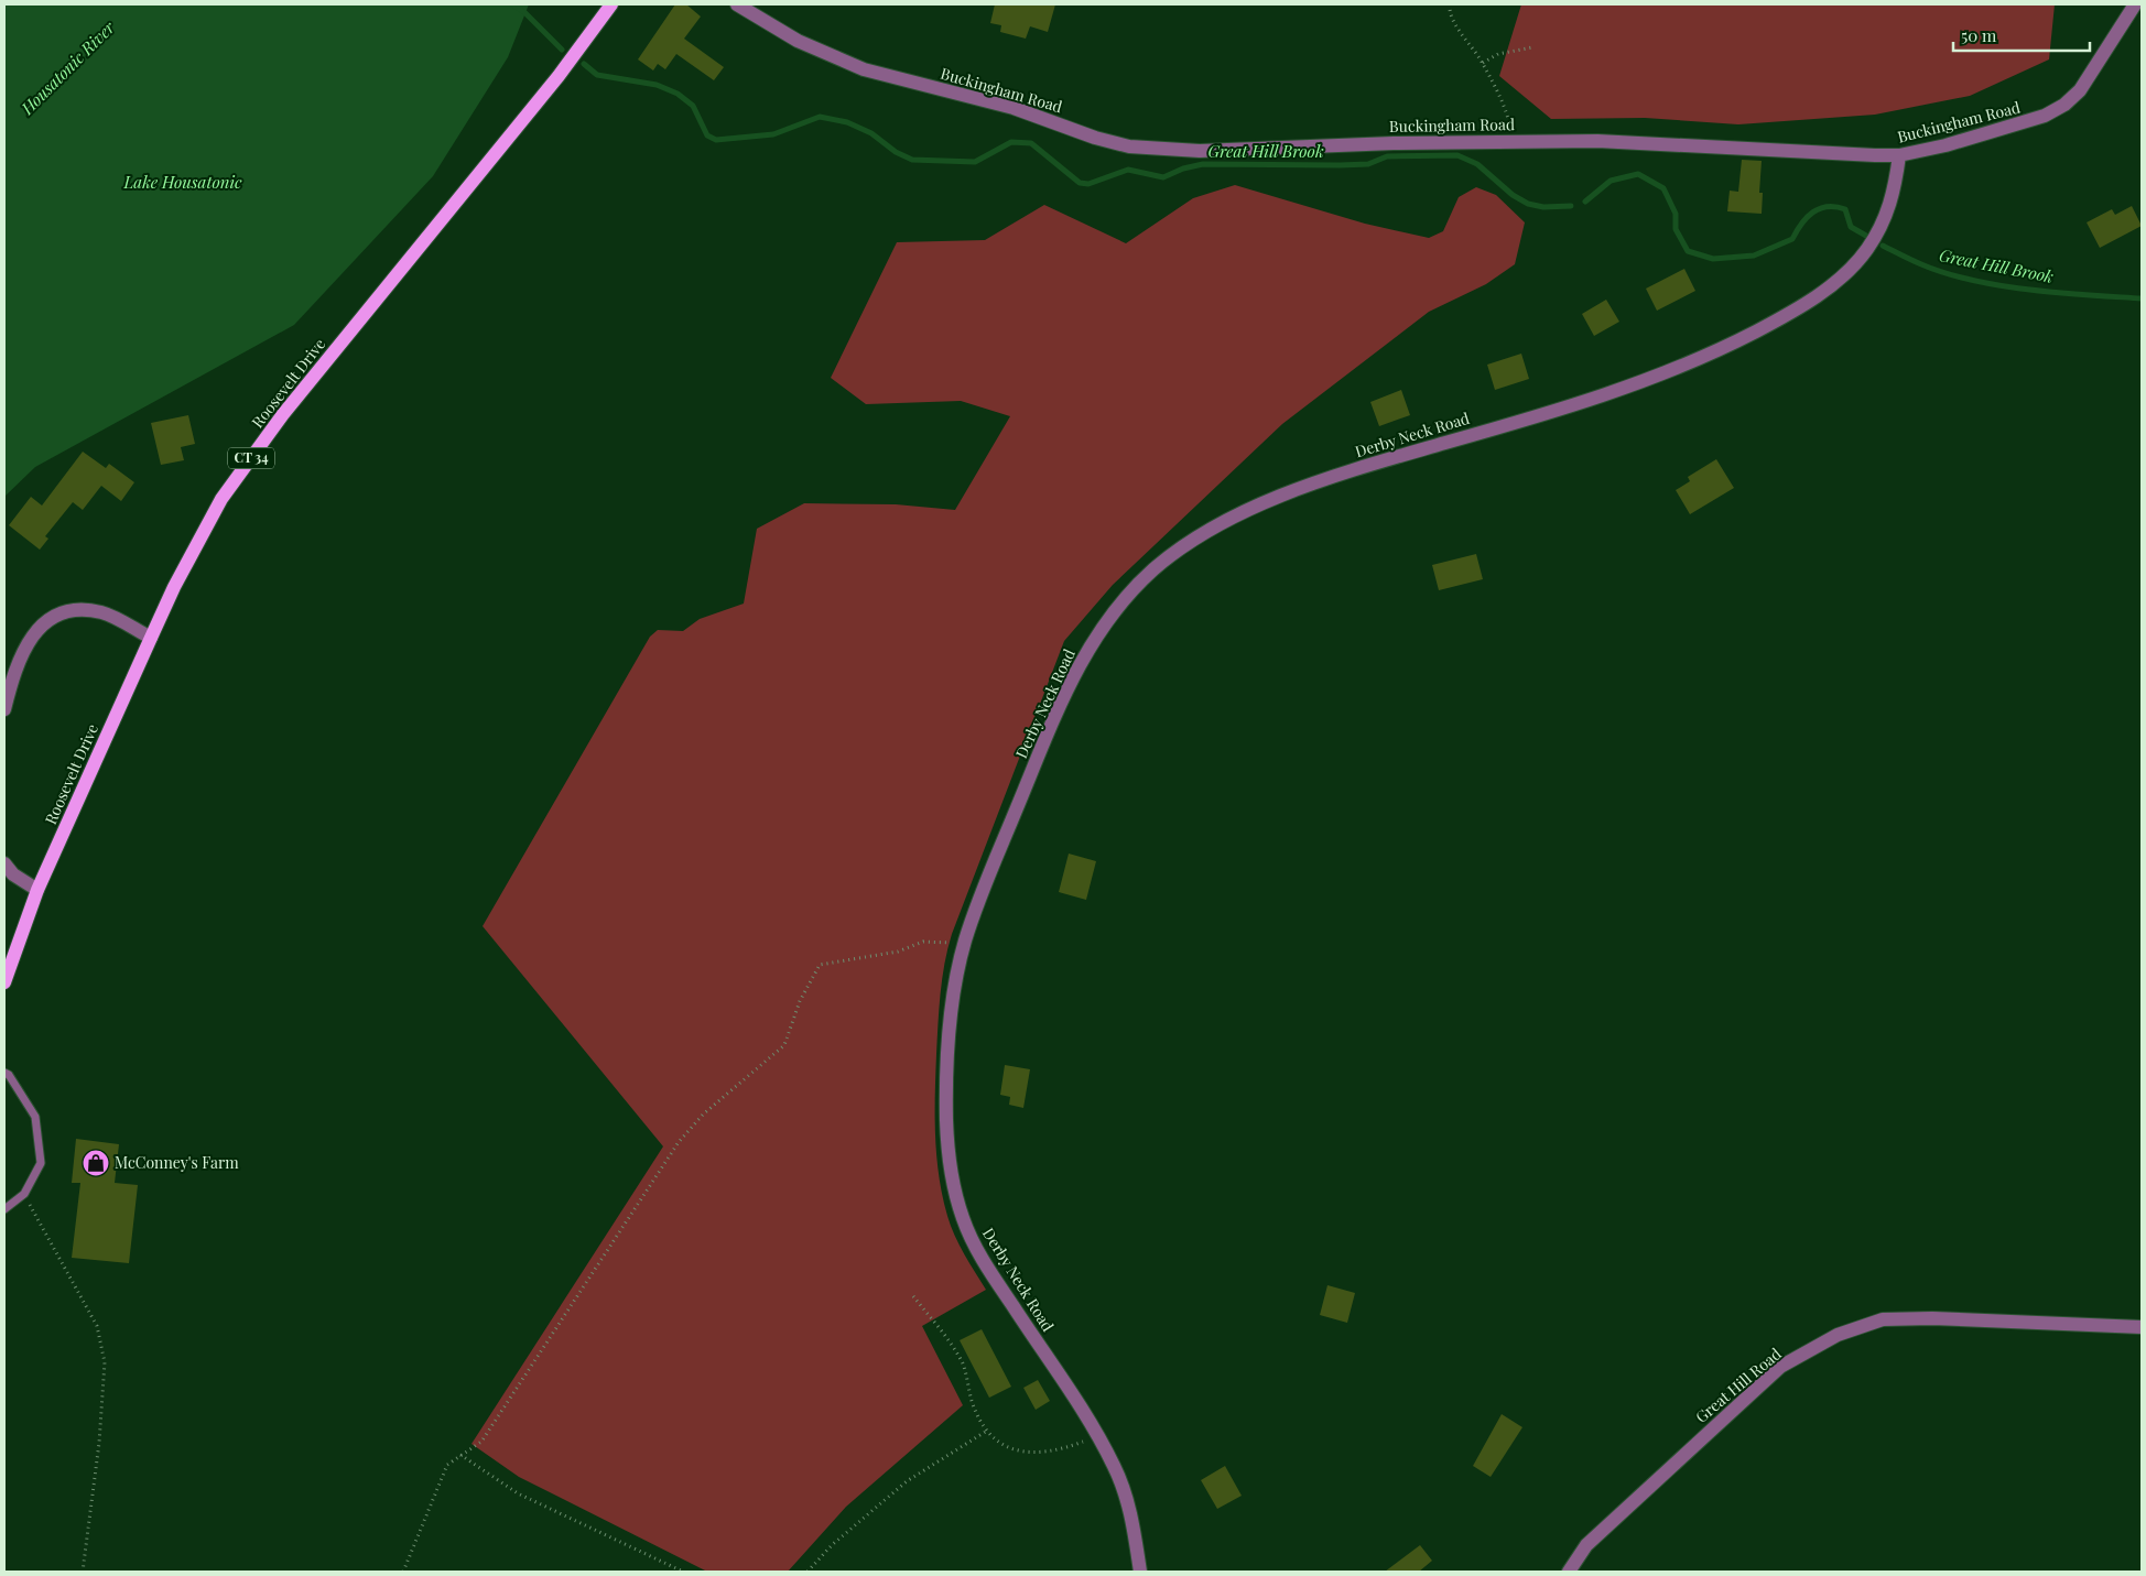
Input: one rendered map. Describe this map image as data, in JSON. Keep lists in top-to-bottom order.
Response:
{
  "streets": {
    "main road": ["Roosevelt Drive", "CT 34"],
    "street": ["Buckingham Road", "Derby Neck Road", "Great Hill Road"]
  },
  "crossings": [
    ["Buckingham Road", "Derby Neck Road"]
  ],
  "water": ["Housatonic River", "Great Hill Brook", "Lake Housatonic"],
  "places": {
    "shop": ["McConney's Farm"]
  },
  "scale_bar": "50 m"
}
